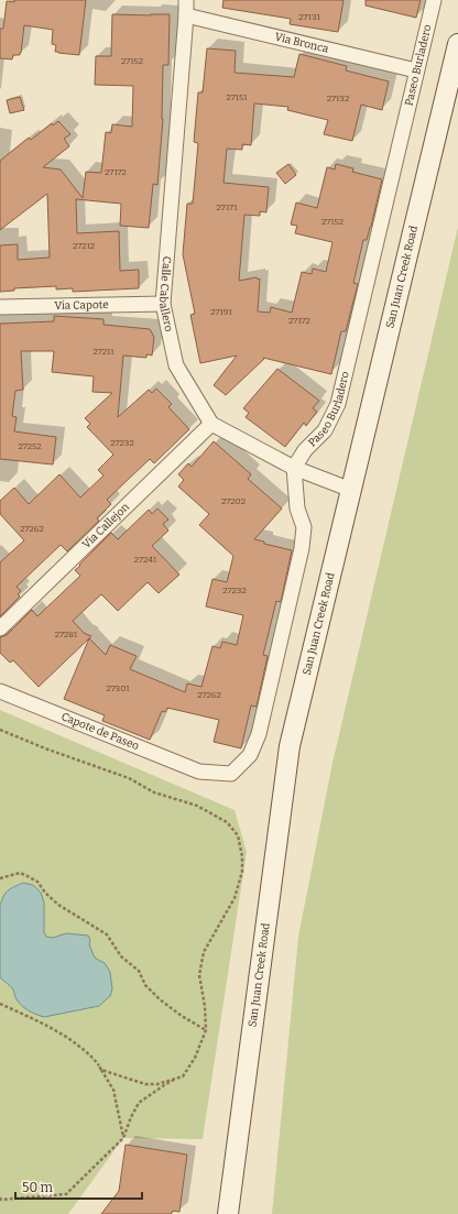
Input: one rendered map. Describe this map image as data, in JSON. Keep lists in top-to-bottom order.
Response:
{
  "streets": {
    "main road": ["San Juan Creek Road"],
    "street": [
      "Via Bronca",
      "Paseo Burladero",
      "Calle Caballero",
      "Via Capote",
      "Via Callejon",
      "Capote de Paseo"
    ]
  },
  "crossings": [
    ["Via Bronca", "Paseo Burladero"],
    ["Via Bronca", "Calle Caballero"],
    ["Paseo Burladero", "Capote de Paseo"],
    ["Calle Caballero", "Via Capote"],
    ["Calle Caballero", "Via Callejon"]
  ],
  "house_numbers": [
    "27131",
    "27152",
    "27151",
    "27132",
    "27172",
    "27171",
    "27152",
    "27212",
    "27191",
    "27172",
    "27211",
    "27232",
    "27252",
    "27202",
    "27262",
    "27241",
    "27232",
    "27281",
    "27301",
    "27262"
  ],
  "scale_bar": "50 m"
}
